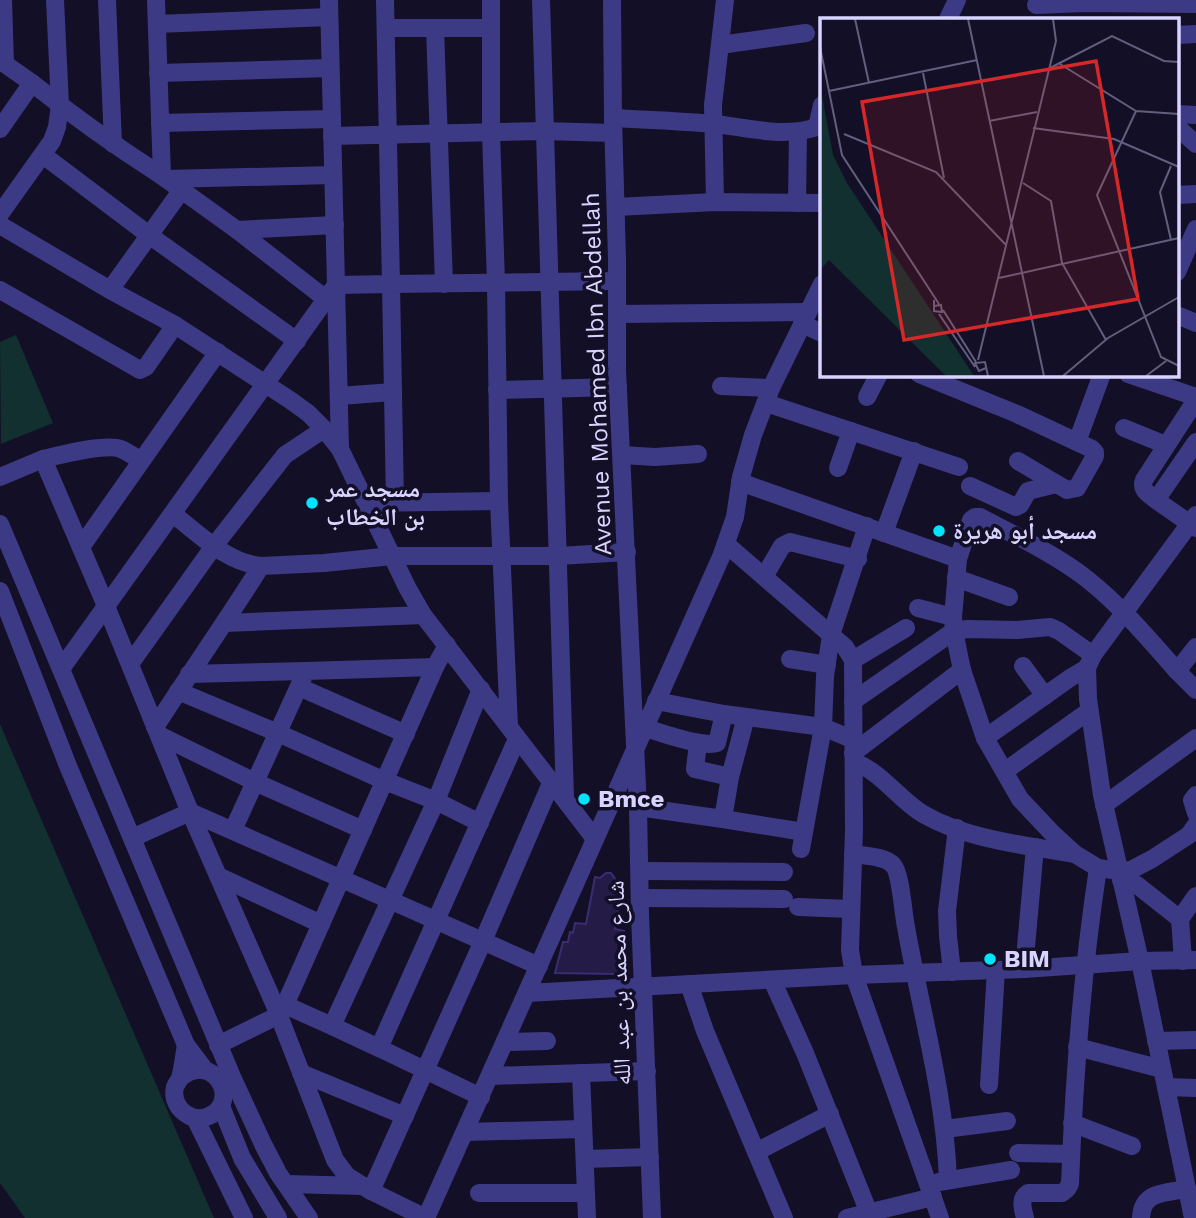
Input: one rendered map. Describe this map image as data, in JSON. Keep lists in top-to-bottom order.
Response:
{
  "streets": {
    "street": ["Avenue Mohamed Ibn Abdellah", "شارع محمد بن عبد الله"]
  },
  "crossings": [
    ["Avenue Mohamed Ibn Abdellah", "شارع محمد بن عبد الله"]
  ],
  "places": [
    "مسجد عمر بن الخطاب",
    "مسجد أبو هريرة",
    "Bmce",
    "BIM"
  ]
}
